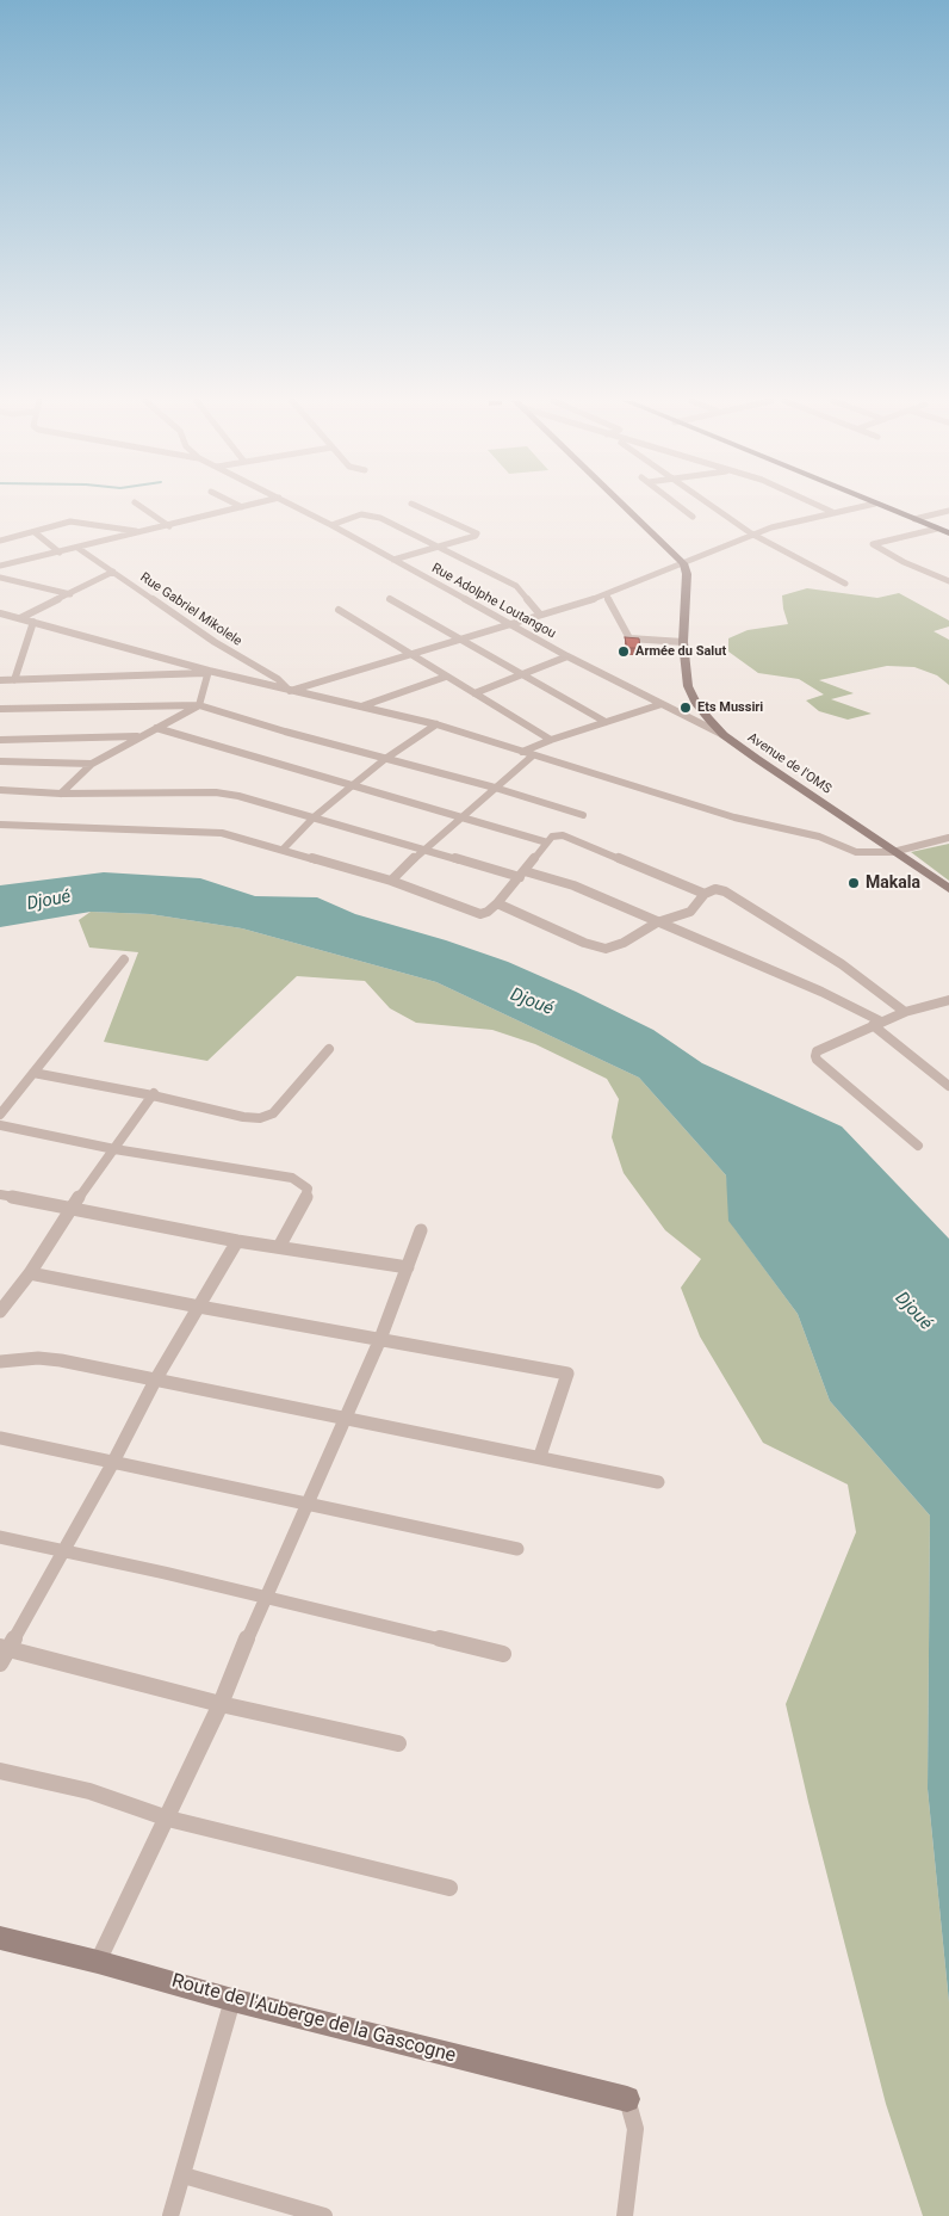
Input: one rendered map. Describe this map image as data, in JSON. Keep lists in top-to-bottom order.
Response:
{
  "streets": {
    "street": [
      "Rue Adolphe Loutangou",
      "Rue Gabriel Mikolele",
      "Avenue de l'OMS",
      "Route de l'Auberge de la Gascogne"
    ]
  },
  "crossings": [
    ["Rue Adolphe Loutangou", "Avenue de l'OMS"]
  ],
  "water": ["Djoué"],
  "places": ["Armée du Salut", "Ets Mussiri", "Makala"]
}
